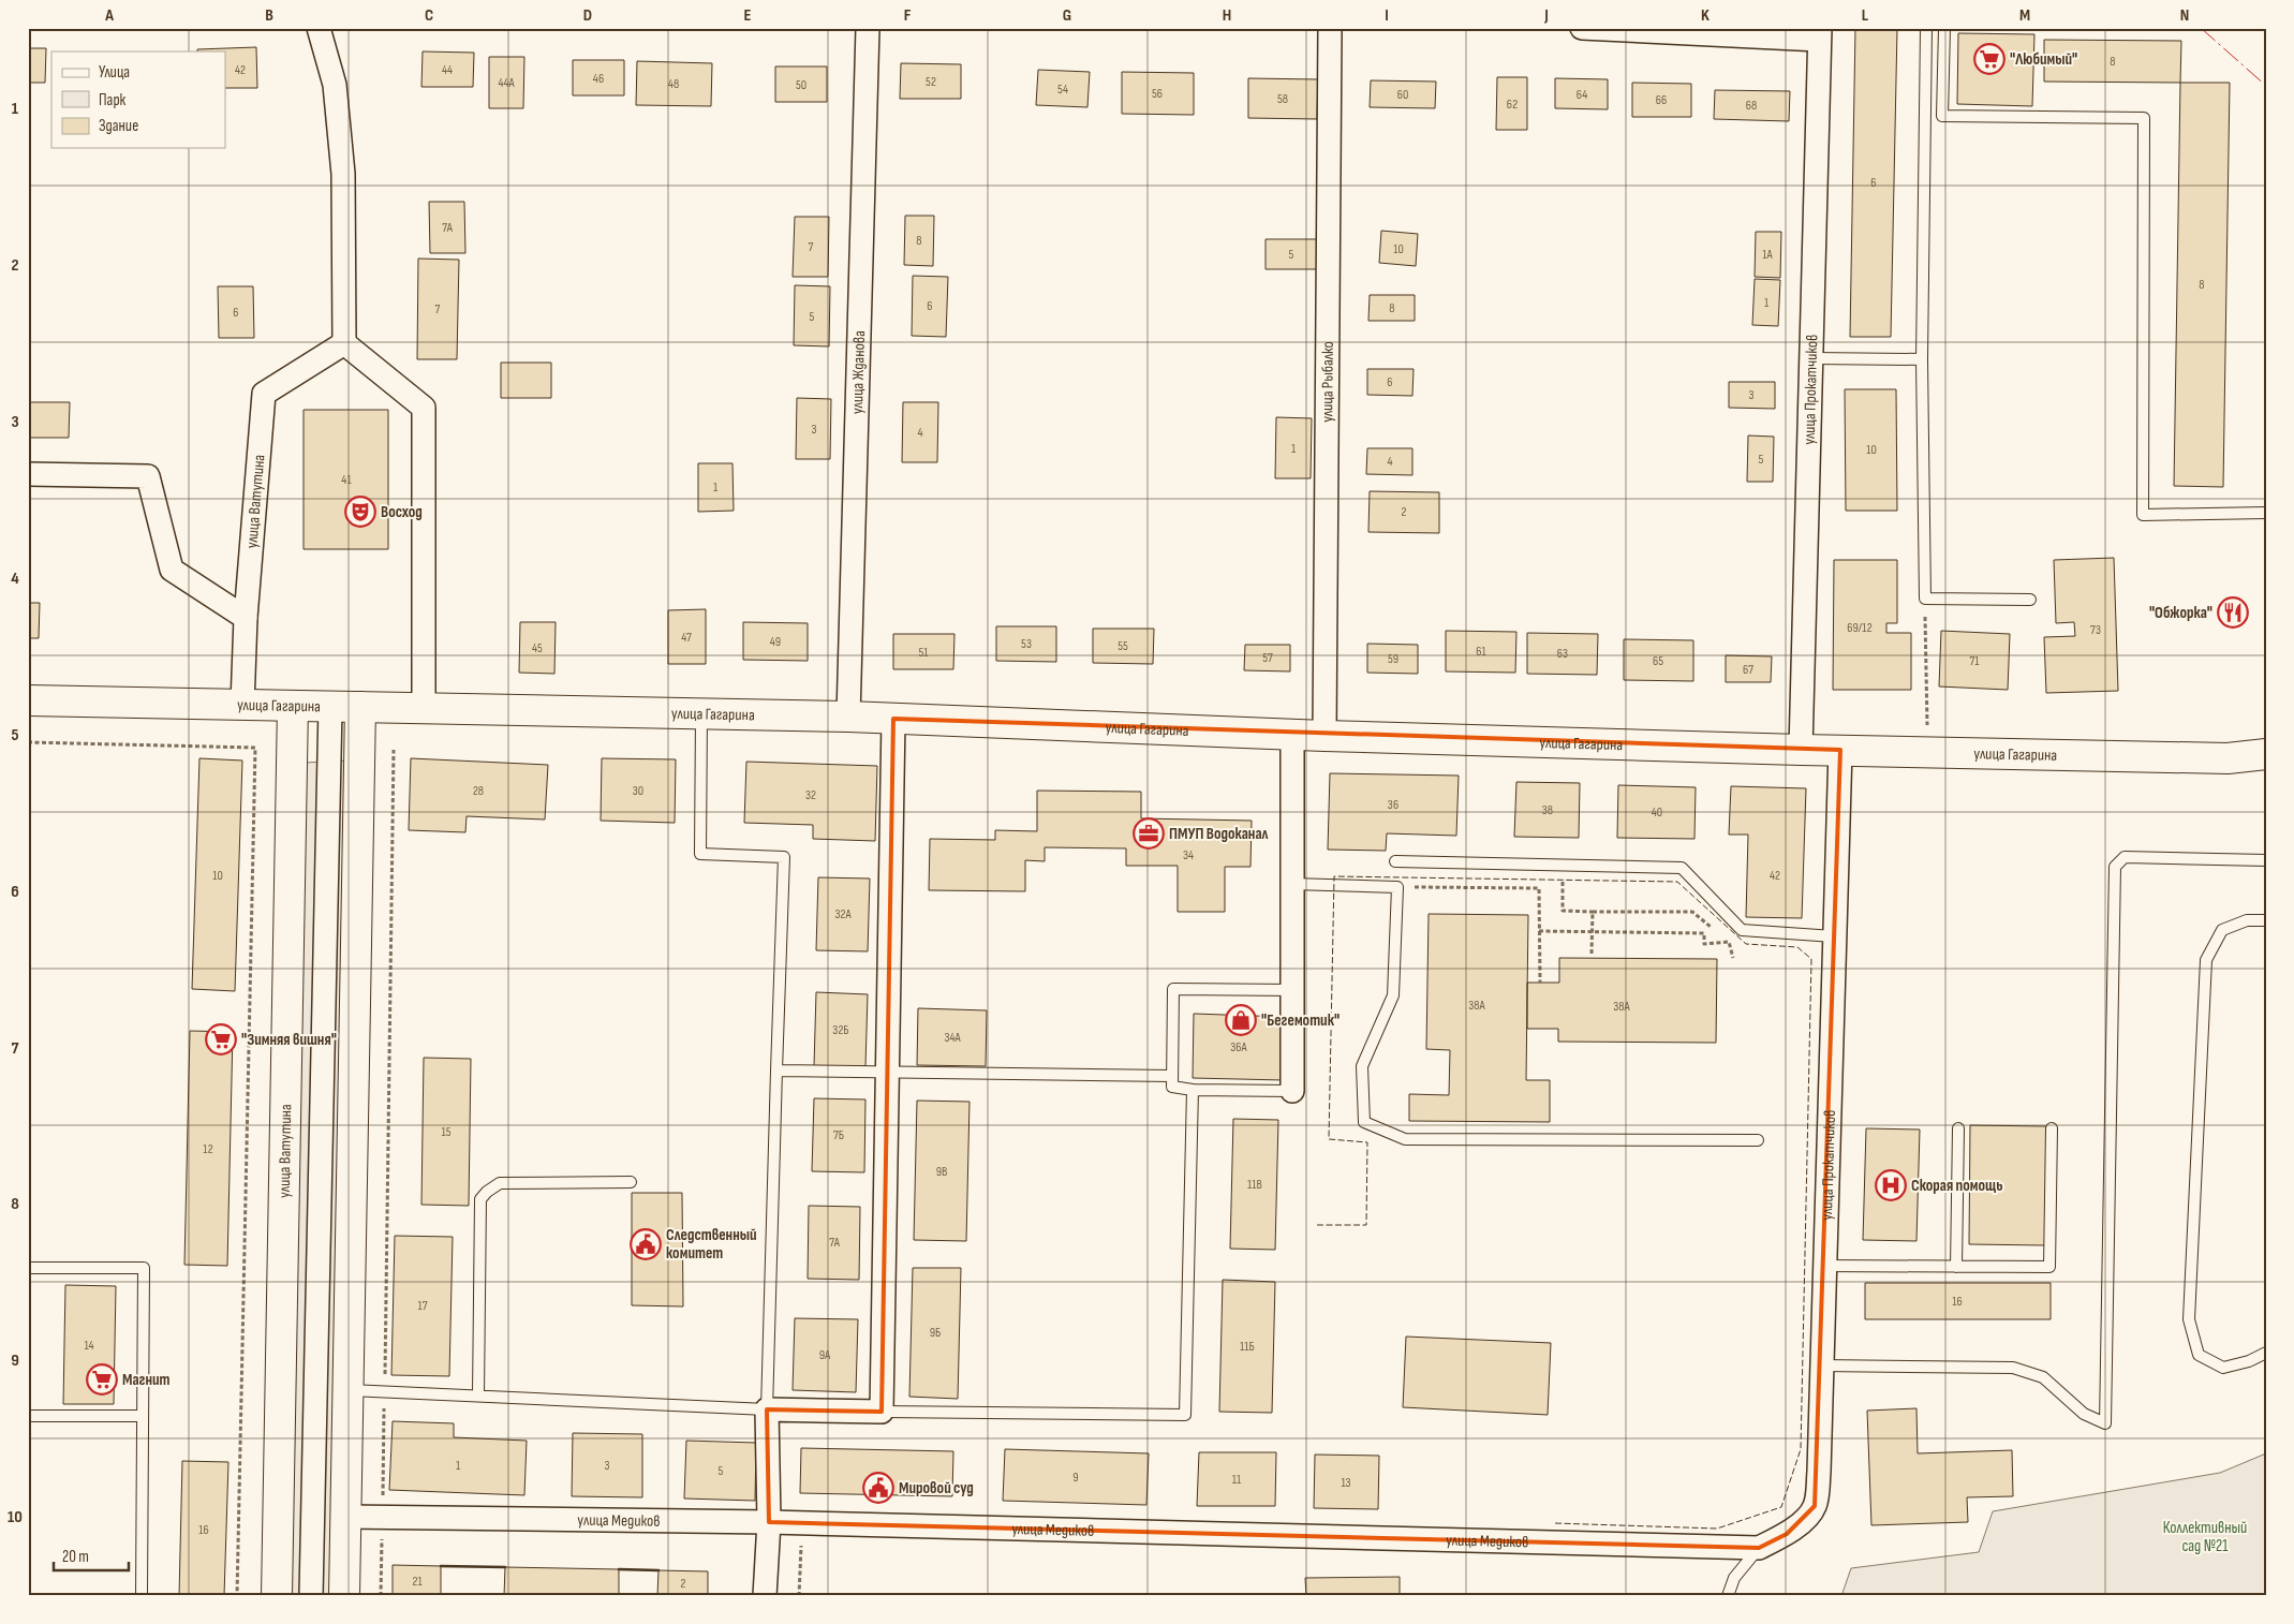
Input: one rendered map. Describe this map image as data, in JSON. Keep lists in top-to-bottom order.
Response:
{
  "streets": {
    "street": [
      "улица Жданова",
      "улица Рыбалко",
      "улица Прокатчиков",
      "улица Ватутина",
      "улица Гагарина",
      "улица Медиков"
    ]
  },
  "crossings": [
    ["улица Жданова", "улица Гагарина"],
    ["улица Рыбалко", "улица Гагарина"],
    ["улица Прокатчиков", "улица Гагарина"],
    ["улица Прокатчиков", "улица Медиков"],
    ["улица Ватутина", "улица Гагарина"]
  ],
  "parks": ["Коллективный сад №21"],
  "places": {
    "supermarket": ["\"Любимый\"", "\"Зимняя вишня\"", "Магнит"],
    "theatre": ["Восход"],
    "restaurant": ["\"Обжорка\""],
    "office": ["ПМУП Водоканал"],
    "shop": ["\"Бегемотик\""],
    "hospital": ["Скорая помощь"],
    "public building": ["Следственный комитет", "Мировой суд"]
  },
  "house_numbers": [
    "8",
    "42",
    "44",
    "46",
    "52",
    "44А",
    "48",
    "50",
    "54",
    "56",
    "60",
    "64",
    "58",
    "66",
    "62",
    "68",
    "6",
    "7А",
    "8",
    "7",
    "10",
    "5",
    "1А",
    "8",
    "1",
    "6",
    "8",
    "7",
    "6",
    "5",
    "6",
    "3",
    "3",
    "4",
    "1",
    "10",
    "5",
    "4",
    "41",
    "1",
    "2",
    "69/12",
    "73",
    "47",
    "49",
    "53",
    "55",
    "45",
    "61",
    "51",
    "63",
    "57",
    "59",
    "65",
    "71",
    "67",
    "28",
    "30",
    "32",
    "36",
    "38",
    "40",
    "34",
    "10",
    "42",
    "32А",
    "38А",
    "38А",
    "32Б",
    "34А",
    "36А",
    "15",
    "7Б",
    "12",
    "9В",
    "11В",
    "7А",
    "16",
    "17",
    "9Б",
    "14",
    "11Б",
    "9А",
    "1",
    "3",
    "5",
    "9",
    "11",
    "13",
    "16",
    "21",
    "2"
  ],
  "legend": ["Улица", "Парк", "Здание"],
  "scale_bar": "20 m",
  "grid": {
    "columns": [
      "A",
      "B",
      "C",
      "D",
      "E",
      "F",
      "G",
      "H",
      "I",
      "J",
      "K",
      "L",
      "M",
      "N"
    ],
    "rows": [
      "1",
      "2",
      "3",
      "4",
      "5",
      "6",
      "7",
      "8",
      "9",
      "10"
    ]
  }
}
